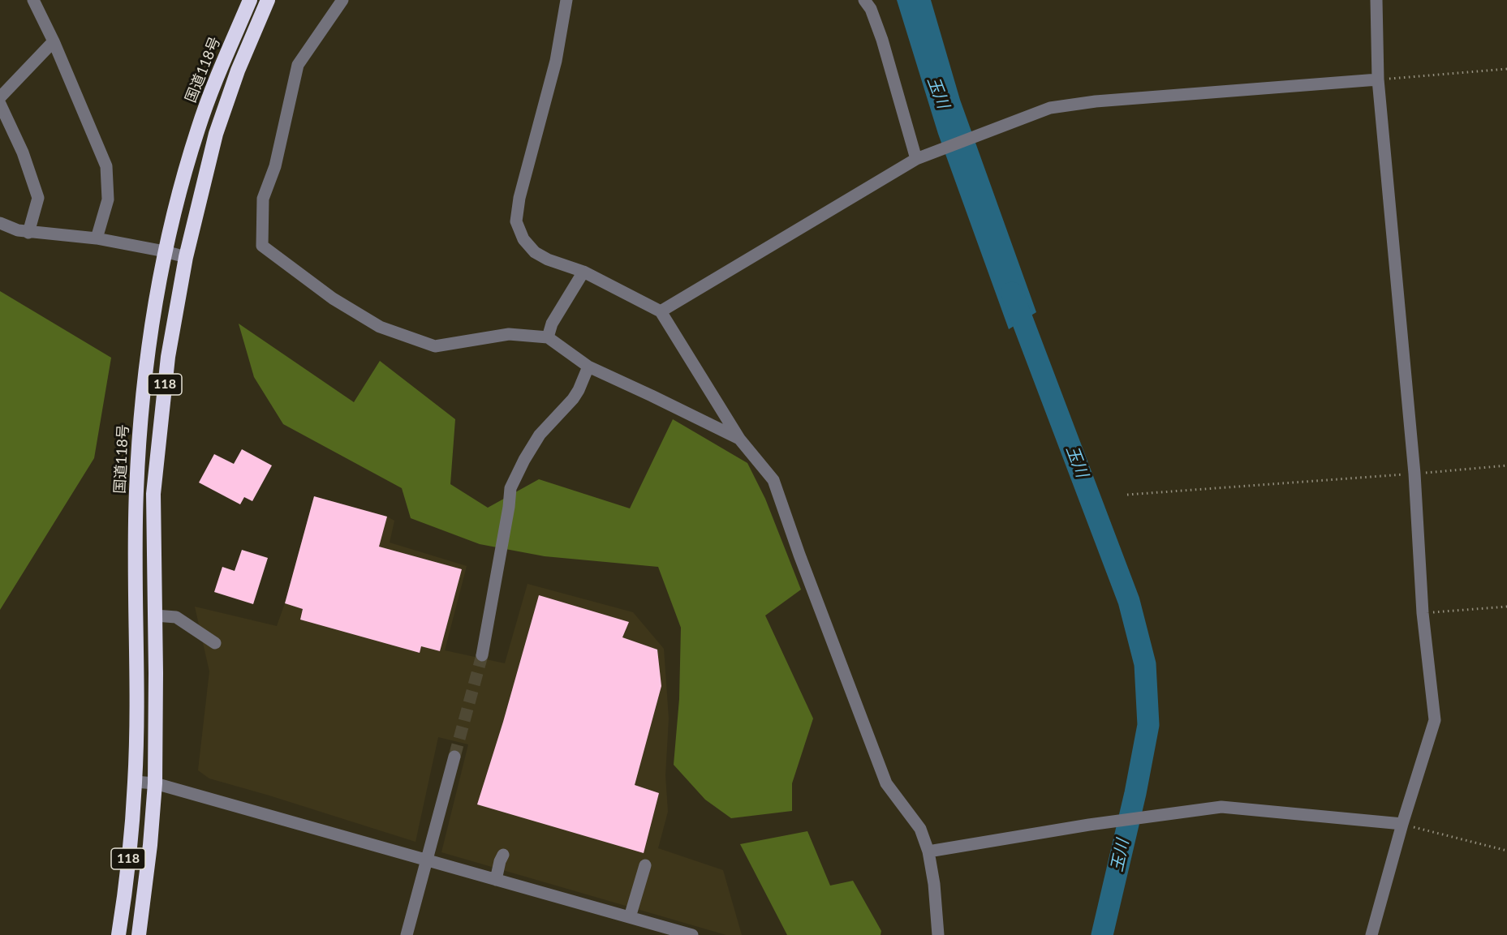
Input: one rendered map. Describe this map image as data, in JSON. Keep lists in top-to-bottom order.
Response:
{
  "streets": {
    "highway": ["国道118号", "118"]
  },
  "water": ["玉川"]
}
